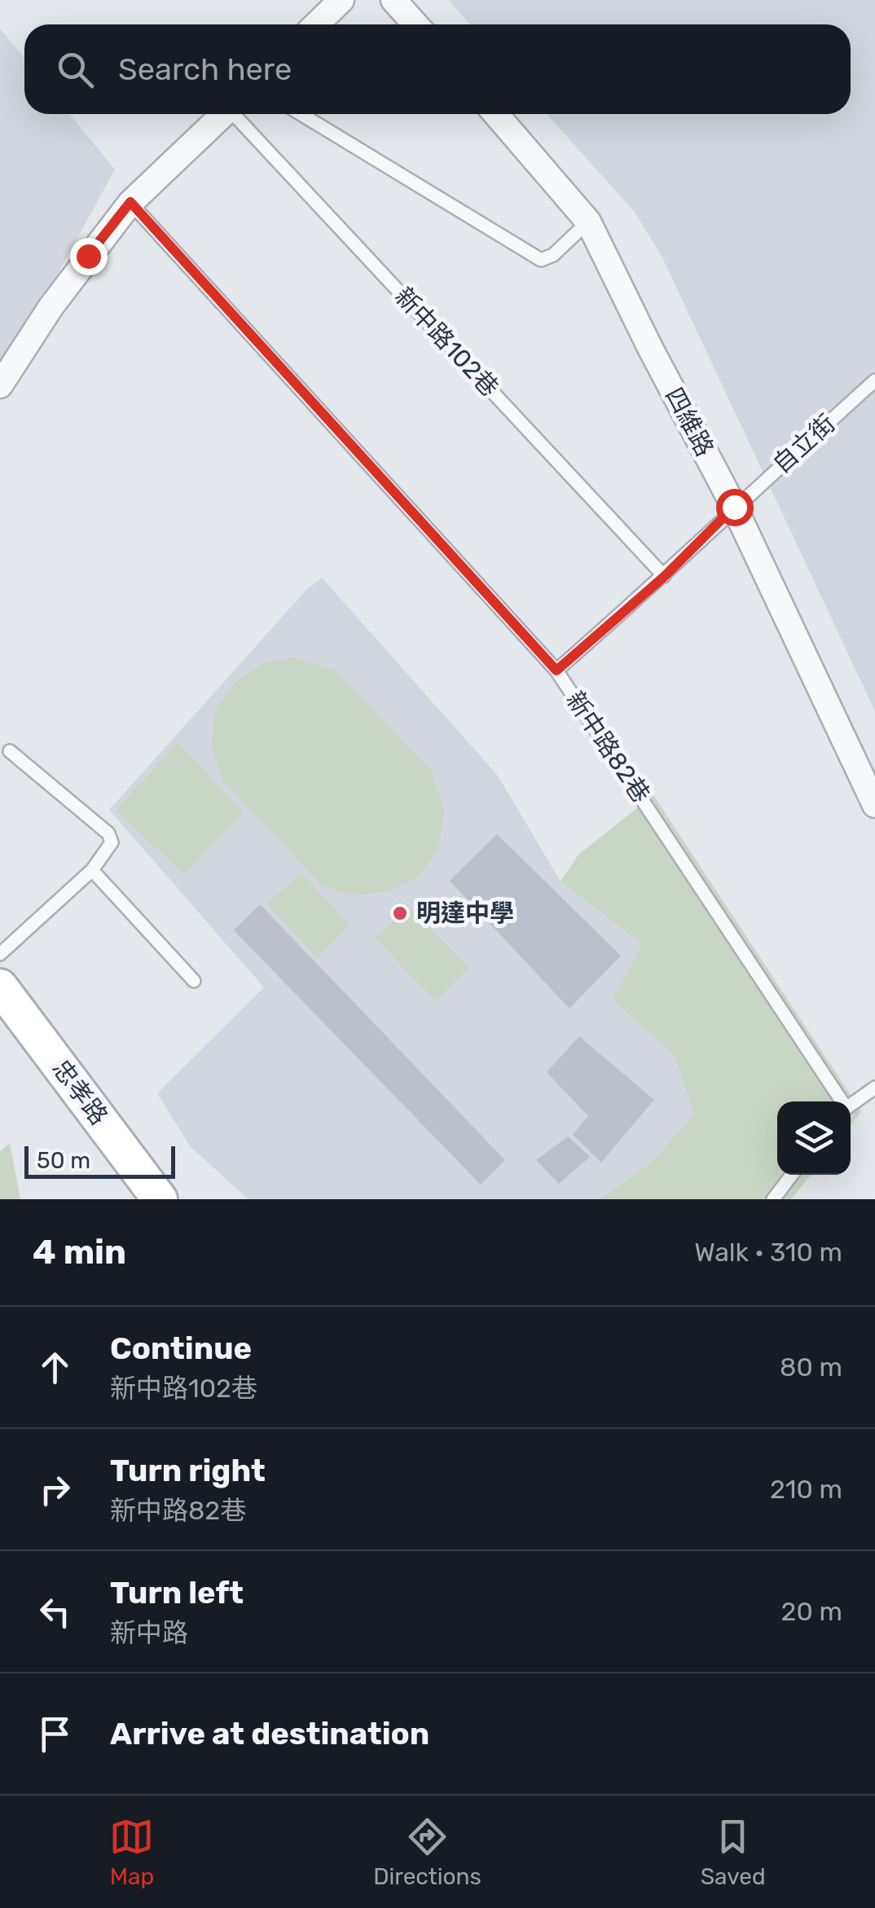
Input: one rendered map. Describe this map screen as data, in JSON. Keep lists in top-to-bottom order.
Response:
{
  "streets": {
    "main road": ["忠孝路"],
    "street": ["四維路"],
    "lane": ["新中路102巷", "自立街", "新中路82巷"]
  },
  "crossings": [
    ["四維路", "自立街"]
  ],
  "places": ["明達中學"],
  "scale_bar": "50 m",
  "page": {
    "search": "Search here",
    "scale": "50 m",
    "heading": ["4 min", "Walk · 310 m"],
    "list": [
      ["Continue", "新中路102巷", "80 m"],
      ["Turn right", "新中路82巷", "210 m"],
      ["Turn left", "新中路", "20 m"],
      "Arrive at destination"
    ],
    "nav": ["Map", "Directions", "Saved"]
  }
}
